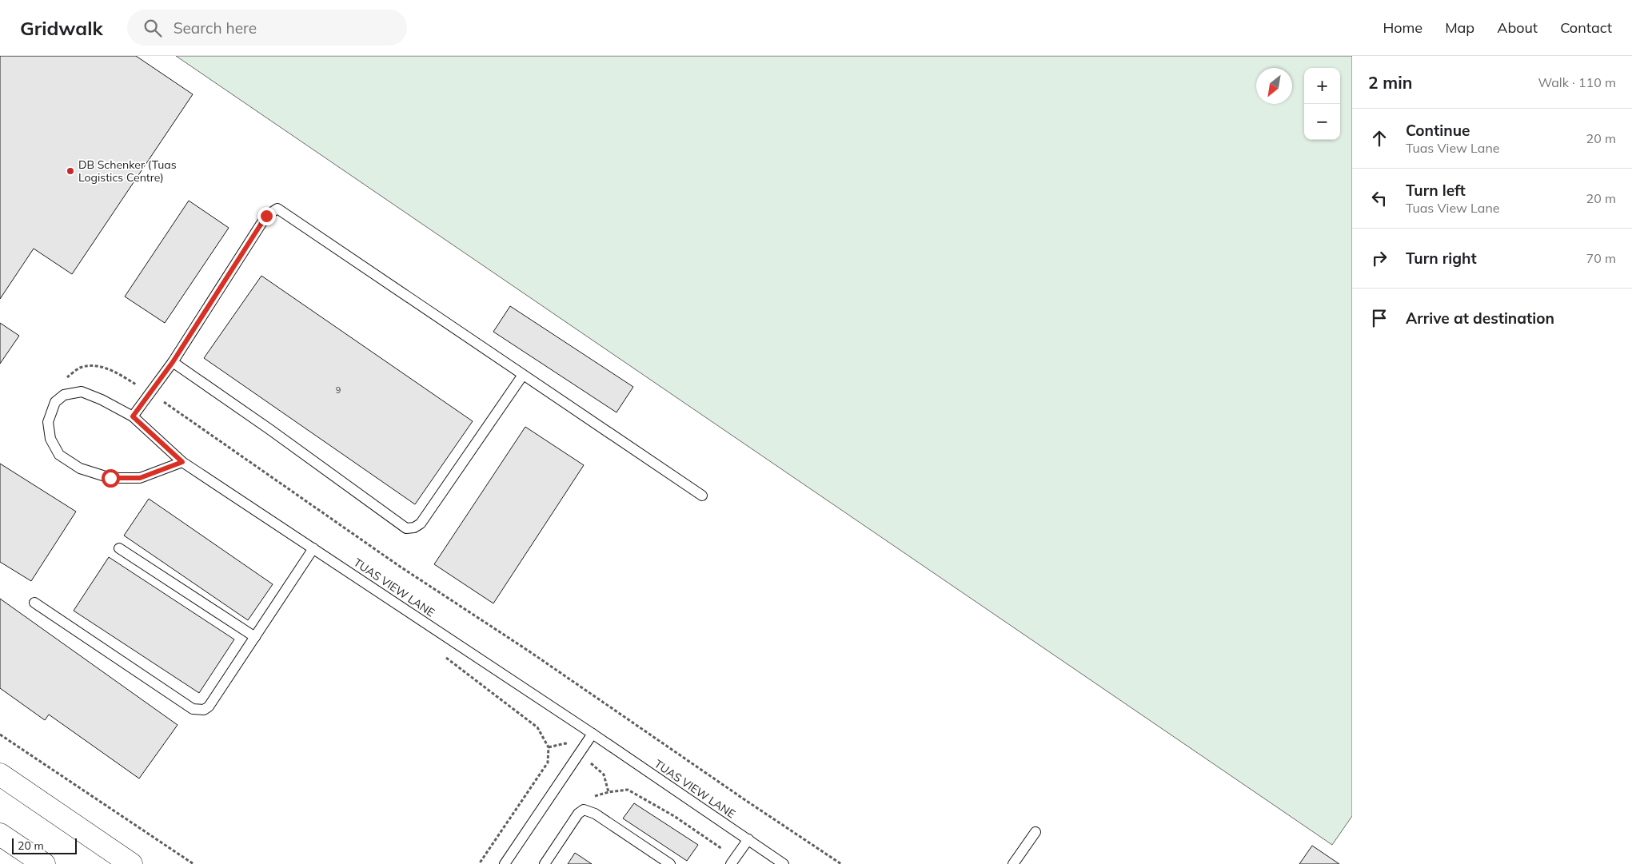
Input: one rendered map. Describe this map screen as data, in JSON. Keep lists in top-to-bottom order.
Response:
{
  "streets": {
    "lane": ["TUAS VIEW LANE"]
  },
  "places": ["DB Schenker (Tuas Logistics Centre)"],
  "house_numbers": ["9"],
  "scale_bar": "20 m",
  "north": "bottom left",
  "page": {
    "header": "Gridwalk",
    "search": "Search here",
    "nav": [
      "Home",
      "Map",
      "About",
      "Contact"
    ],
    "heading": ["2 min", "Walk · 110 m"],
    "map_buttons": ["+", "−"],
    "list": [
      ["Continue", "Tuas View Lane", "20 m"],
      ["Turn left", "Tuas View Lane", "20 m"],
      ["Turn right", "70 m"],
      "Arrive at destination"
    ],
    "scale": "20 m"
  }
}
